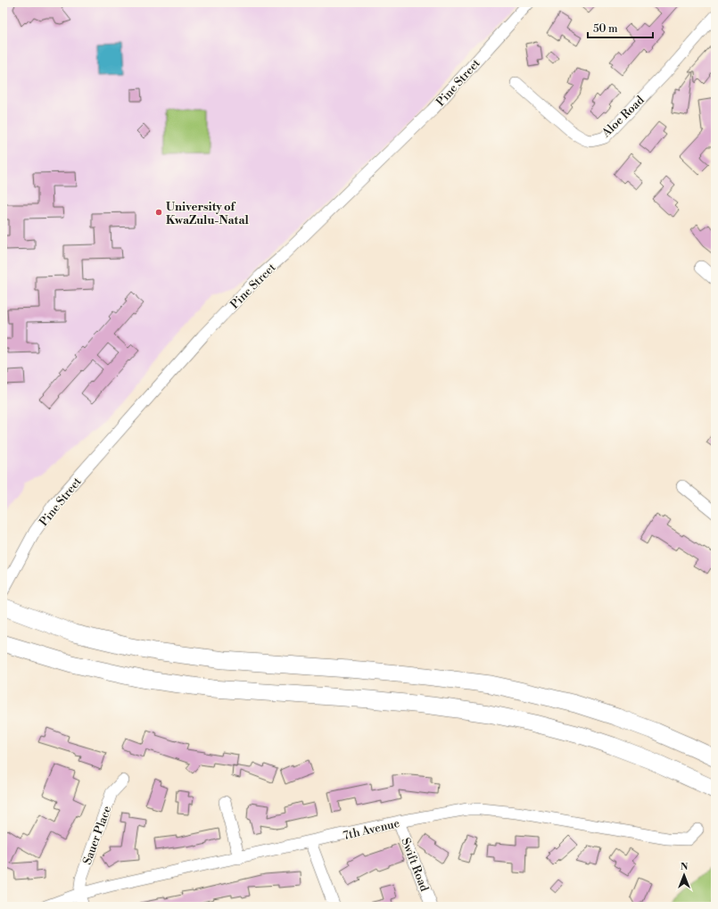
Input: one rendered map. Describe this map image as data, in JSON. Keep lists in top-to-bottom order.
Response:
{
  "streets": {
    "street": [
      "Pine Street",
      "Aloe Road",
      "7th Avenue",
      "Sauer Place",
      "Swift Road"
    ]
  },
  "crossings": [
    ["7th Avenue", "Sauer Place"],
    ["7th Avenue", "Swift Road"]
  ],
  "places": ["University of KwaZulu-Natal"],
  "scale_bar": "50 m",
  "north": "top"
}
